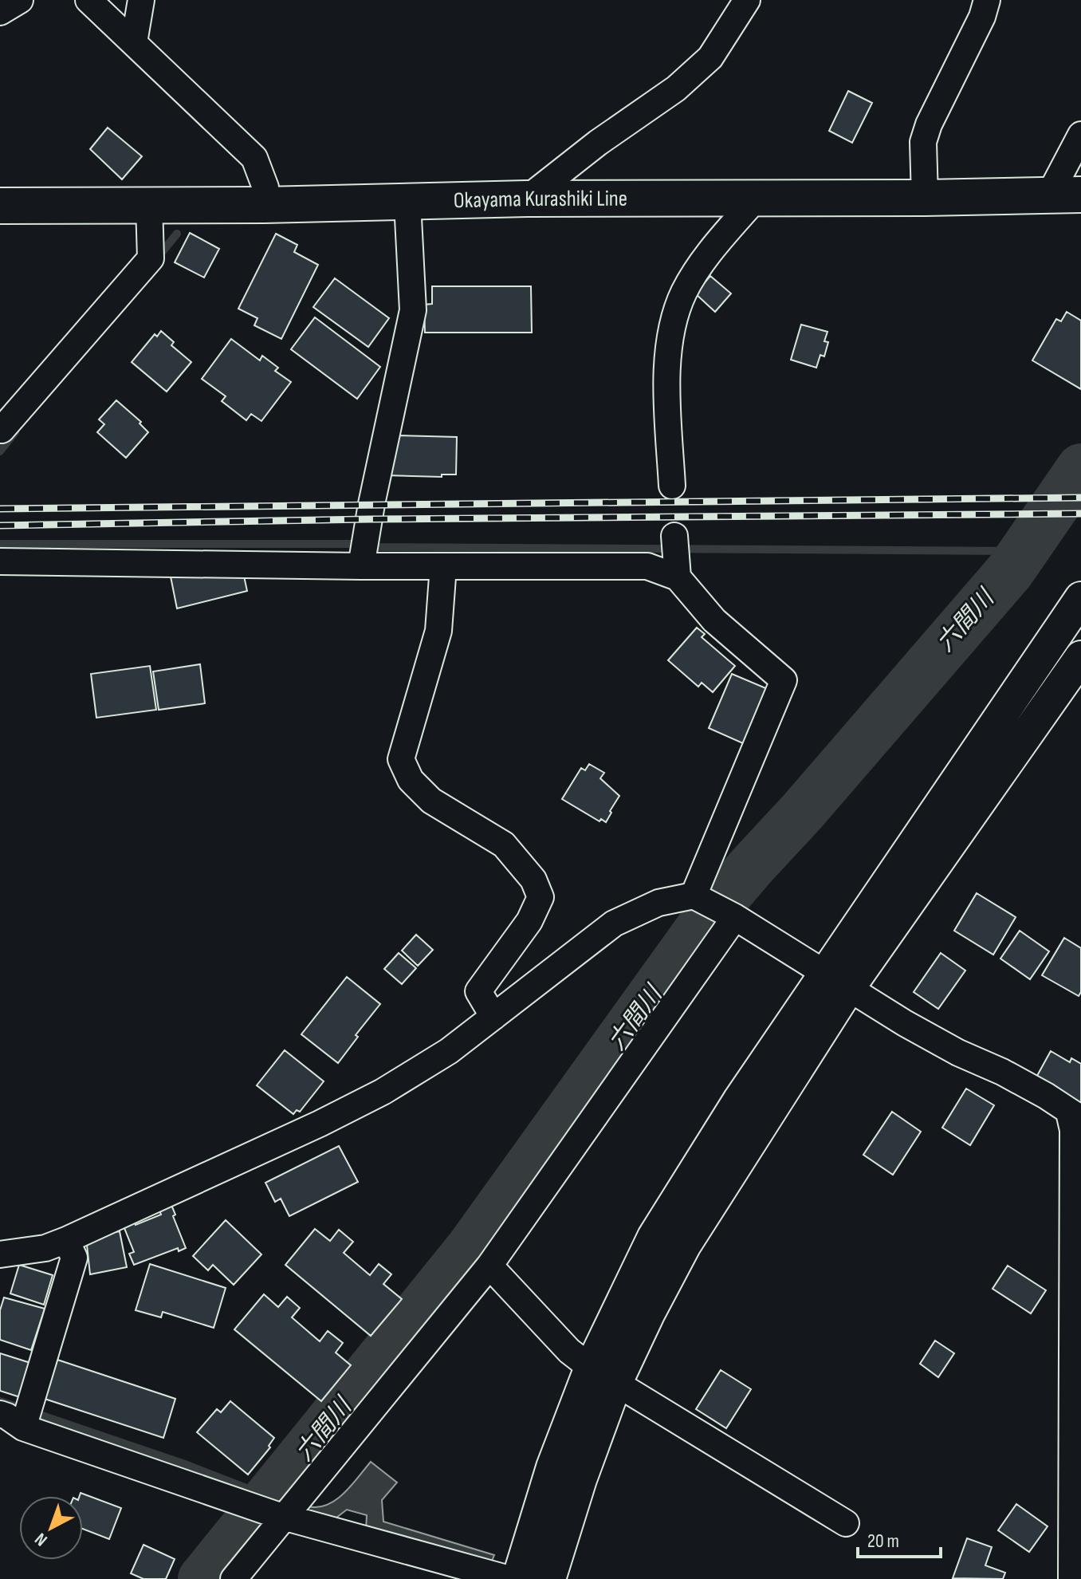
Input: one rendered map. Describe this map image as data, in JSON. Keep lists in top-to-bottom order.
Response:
{
  "streets": {
    "main road": ["Okayama Kurashiki Line"]
  },
  "water": ["六間川"],
  "scale_bar": "20 m",
  "north": "bottom left"
}
